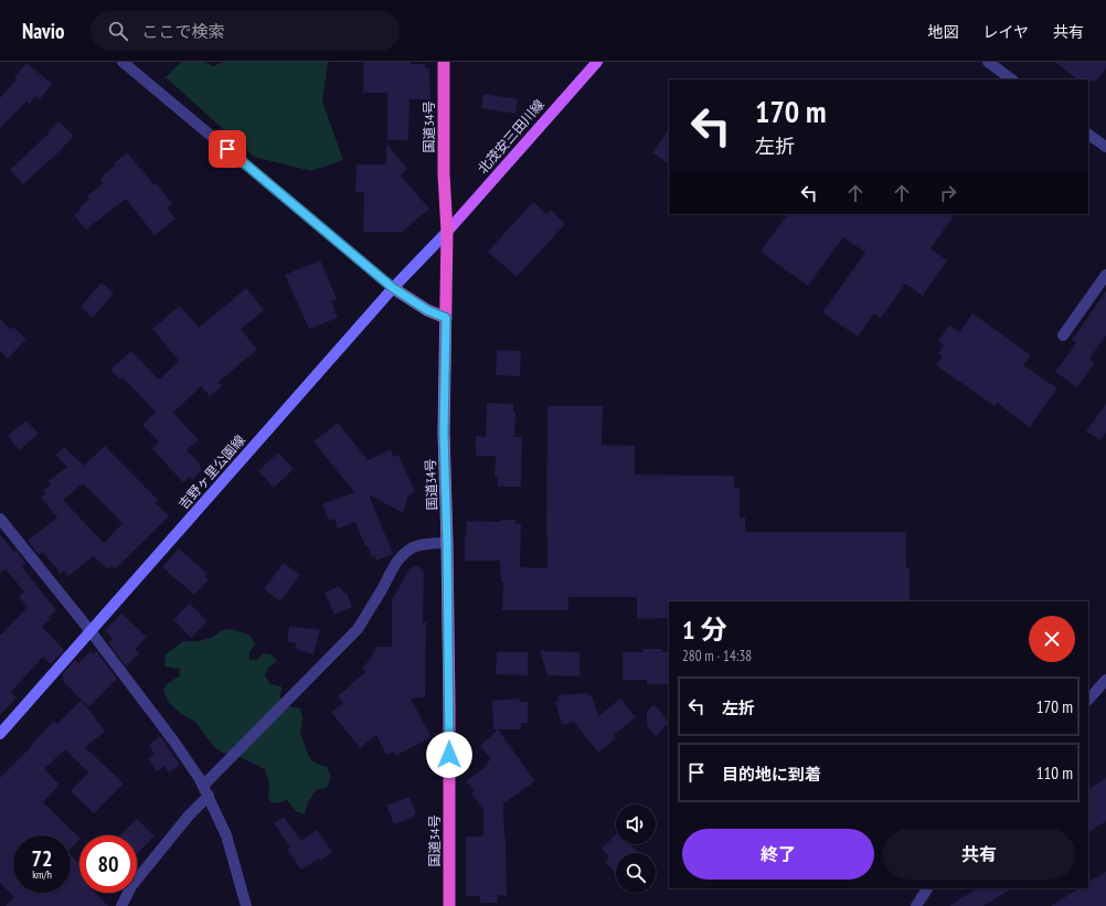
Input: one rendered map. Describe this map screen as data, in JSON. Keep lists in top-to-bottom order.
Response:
{
  "streets": {
    "highway": ["国道34号"],
    "main road": ["北茂安三田川線", "吉野ヶ里公園線"]
  },
  "crossings": [
    ["国道34号", "北茂安三田川線"],
    ["国道34号", "吉野ヶ里公園線"],
    ["北茂安三田川線", "吉野ヶ里公園線"]
  ],
  "page": {
    "header": "Navio",
    "search": "ここで検索",
    "nav": ["地図", "レイヤ", "共有"],
    "turn": ["170 m", "左折"],
    "heading": ["1 分", "280 m · 14:38"],
    "list": [
      {
        "name": "左折",
        "value": "170 m"
      },
      {
        "name": "目的地に到着",
        "value": "110 m"
      }
    ],
    "buttons": ["終了", "共有"],
    "speed": "72 km/h",
    "limit": "80"
  }
}
